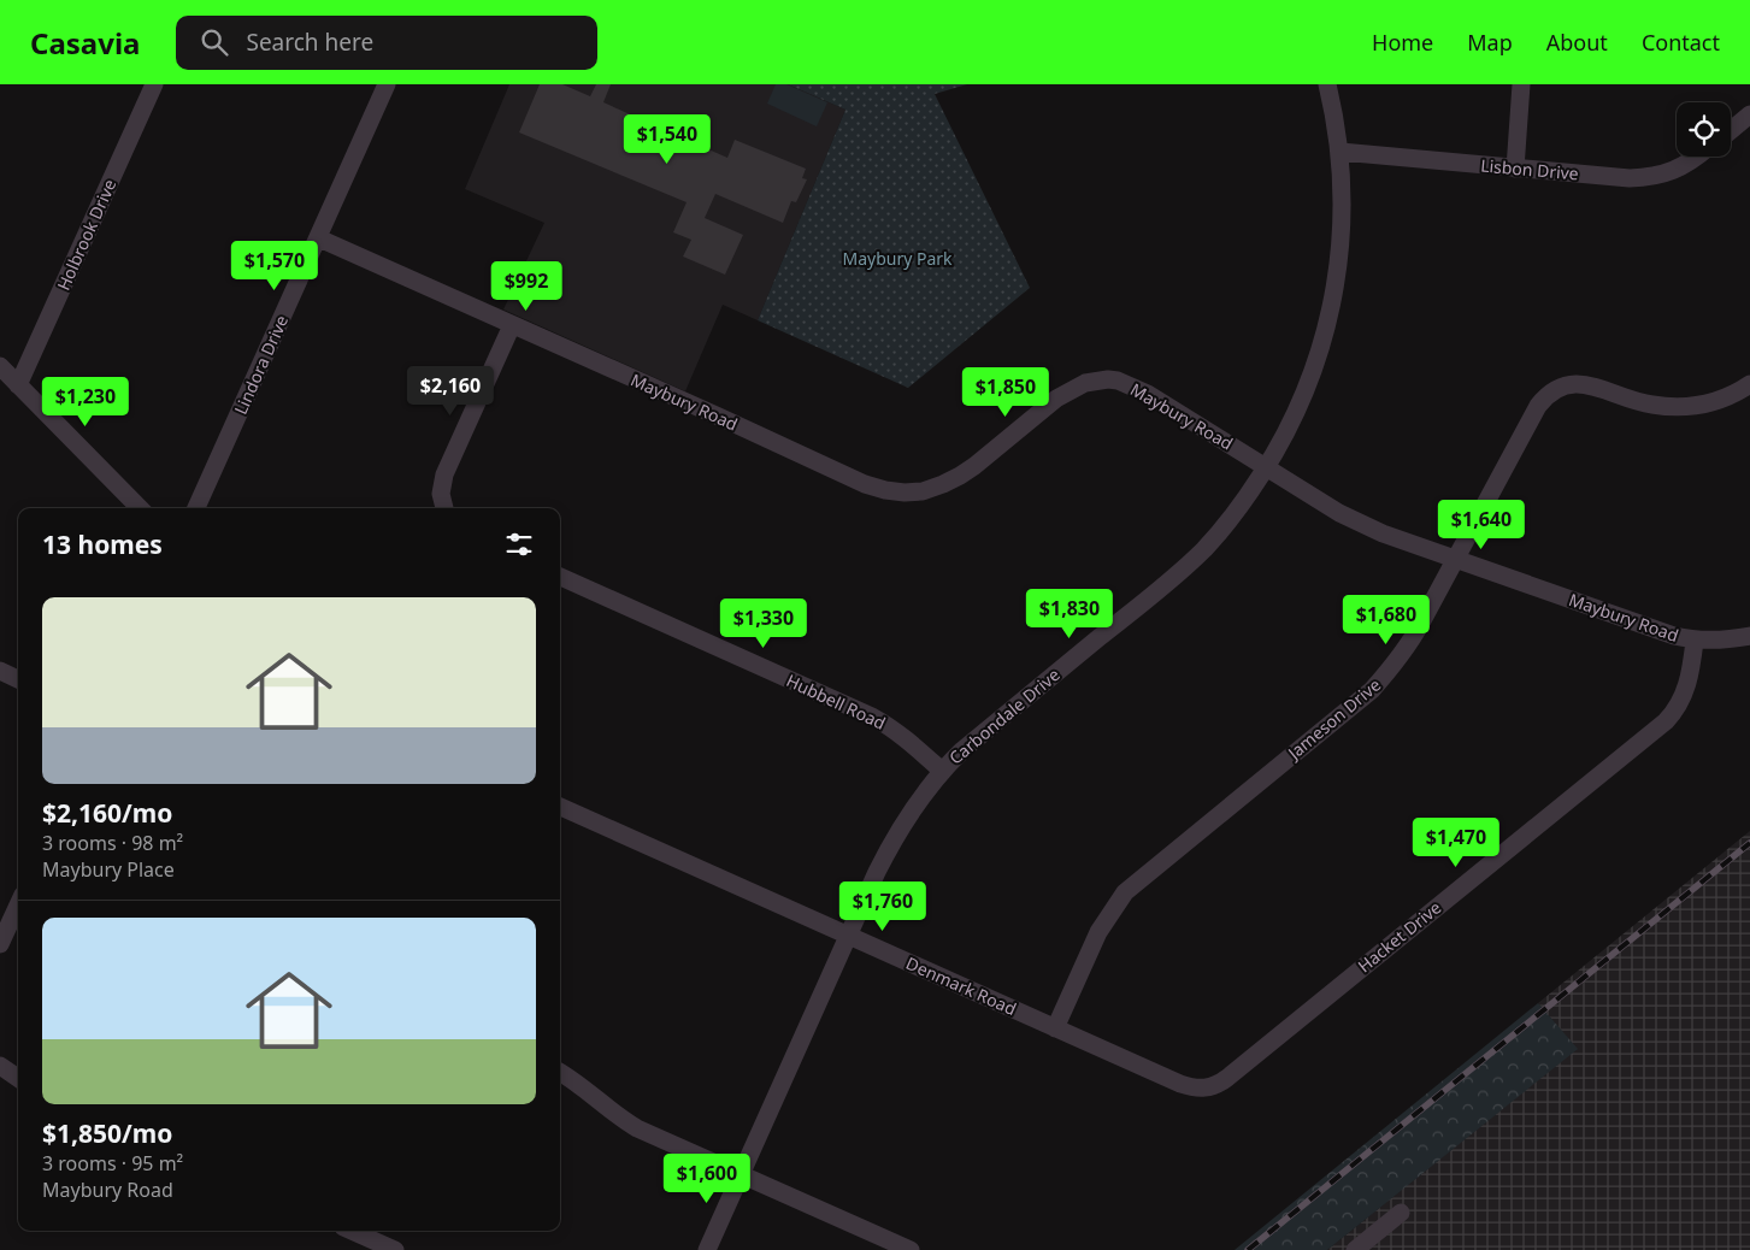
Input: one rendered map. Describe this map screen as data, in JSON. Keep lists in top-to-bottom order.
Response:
{
  "streets": {
    "street": [
      "Lisbon Drive",
      "Holbrook Drive",
      "Lindora Drive",
      "Maybury Road",
      "Hubbell Road",
      "Carbondale Drive",
      "Jameson Drive",
      "Hacket Drive",
      "Denmark Road"
    ]
  },
  "crossings": [
    ["Lisbon Drive", "Carbondale Drive"],
    ["Lindora Drive", "Maybury Road"],
    ["Maybury Road", "Carbondale Drive"],
    ["Maybury Road", "Jameson Drive"],
    ["Maybury Road", "Hacket Drive"],
    ["Hubbell Road", "Carbondale Drive"],
    ["Carbondale Drive", "Denmark Road"],
    ["Jameson Drive", "Denmark Road"],
    ["Hacket Drive", "Denmark Road"]
  ],
  "parks": ["Maybury Park"],
  "page": {
    "header": "Casavia",
    "search": "Search here",
    "nav": [
      "Home",
      "Map",
      "About",
      "Contact"
    ],
    "price": [
      "$1,540",
      "$1,570",
      "$992",
      "$2,160",
      "$1,850",
      "$1,230",
      "$1,640",
      "$1,830",
      "$1,680",
      "$1,330",
      "$1,470",
      "$1,760",
      "$1,600"
    ],
    "heading": "13 homes",
    "list": [
      {
        "name": "$2,160/mo",
        "note": "3 rooms · 98 m² · Maybury Place"
      },
      {
        "name": "$1,850/mo",
        "note": "3 rooms · 95 m² · Maybury Road"
      }
    ]
  }
}
